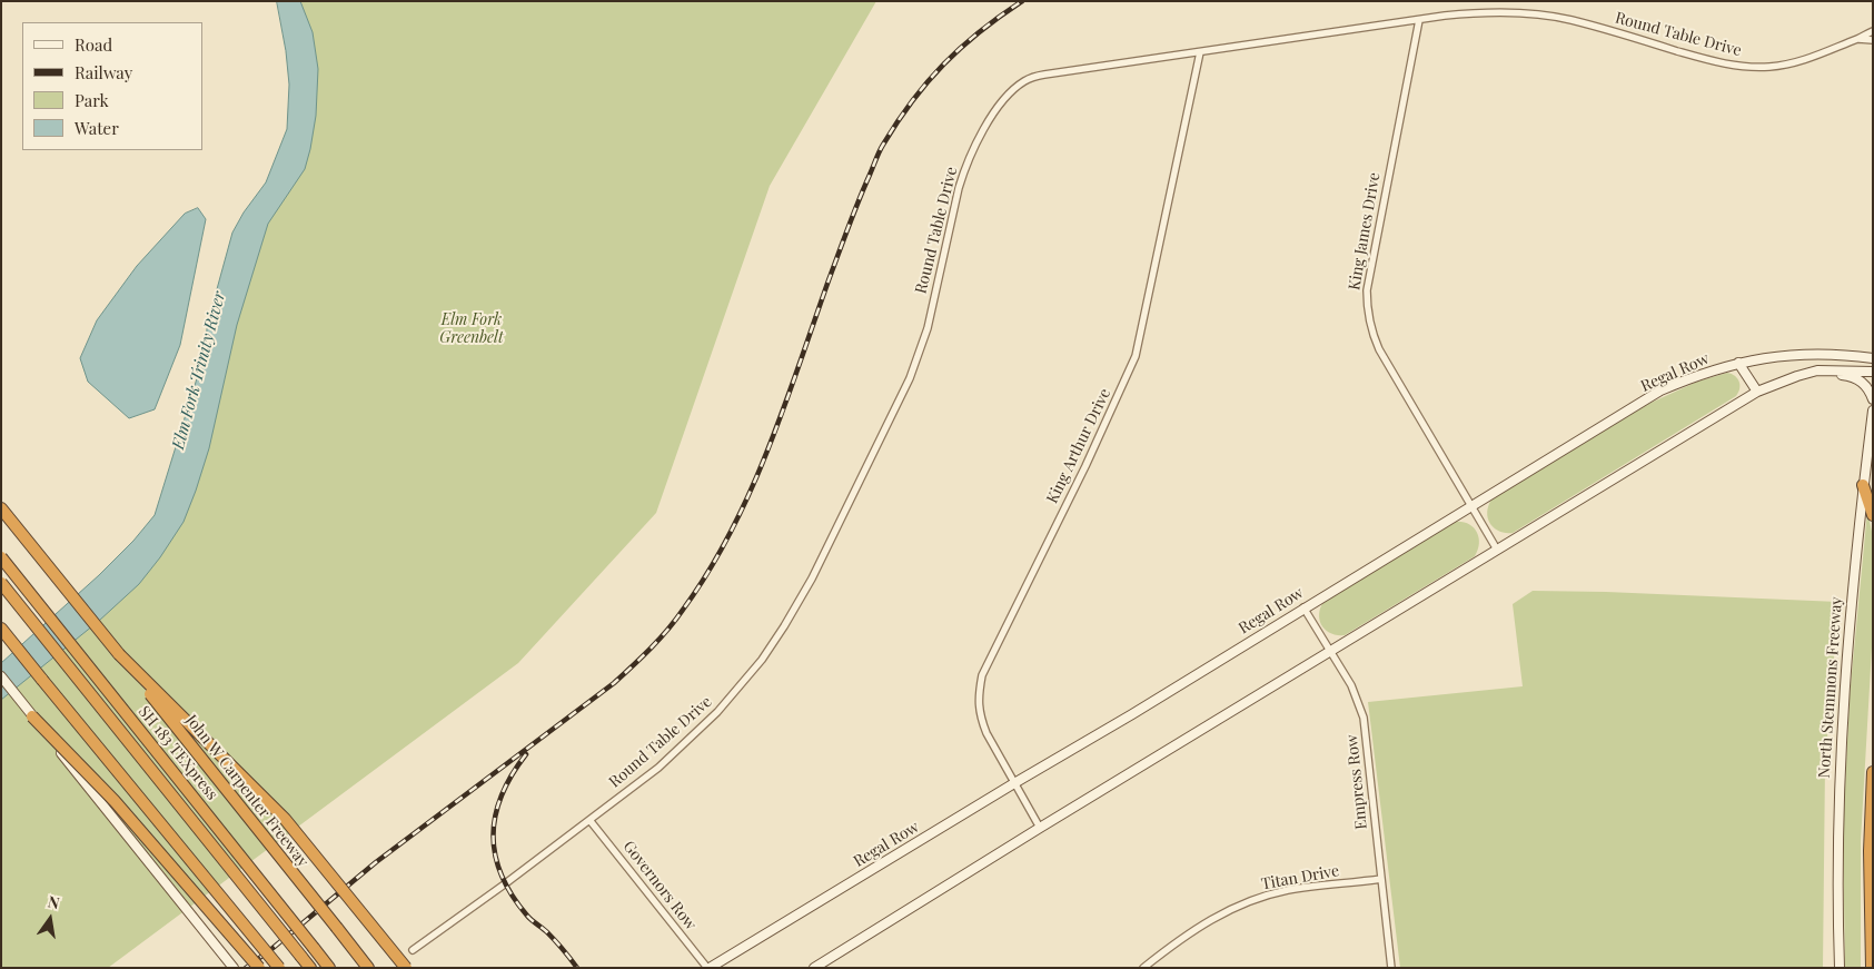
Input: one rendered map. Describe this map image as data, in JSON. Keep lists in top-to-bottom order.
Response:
{
  "streets": {
    "highway": ["SH 183 TEXpress", "John W Carpenter Freeway"],
    "main road": ["Regal Row", "North Stemmons Freeway"],
    "street": [
      "Round Table Drive",
      "King James Drive",
      "King Arthur Drive",
      "Empress Row",
      "Titan Drive",
      "Governors Row"
    ]
  },
  "crossings": [
    ["Round Table Drive", "King James Drive"],
    ["Round Table Drive", "King Arthur Drive"],
    ["Round Table Drive", "Governors Row"],
    ["King James Drive", "Regal Row"],
    ["Regal Row", "King Arthur Drive"],
    ["Regal Row", "Empress Row"],
    ["Regal Row", "Governors Row"],
    ["Empress Row", "Titan Drive"]
  ],
  "water": ["Elm Fork Trinity River"],
  "parks": ["Elm Fork Greenbelt"],
  "legend": [
    "Road",
    "Railway",
    "Park",
    "Water"
  ],
  "north": "top"
}
